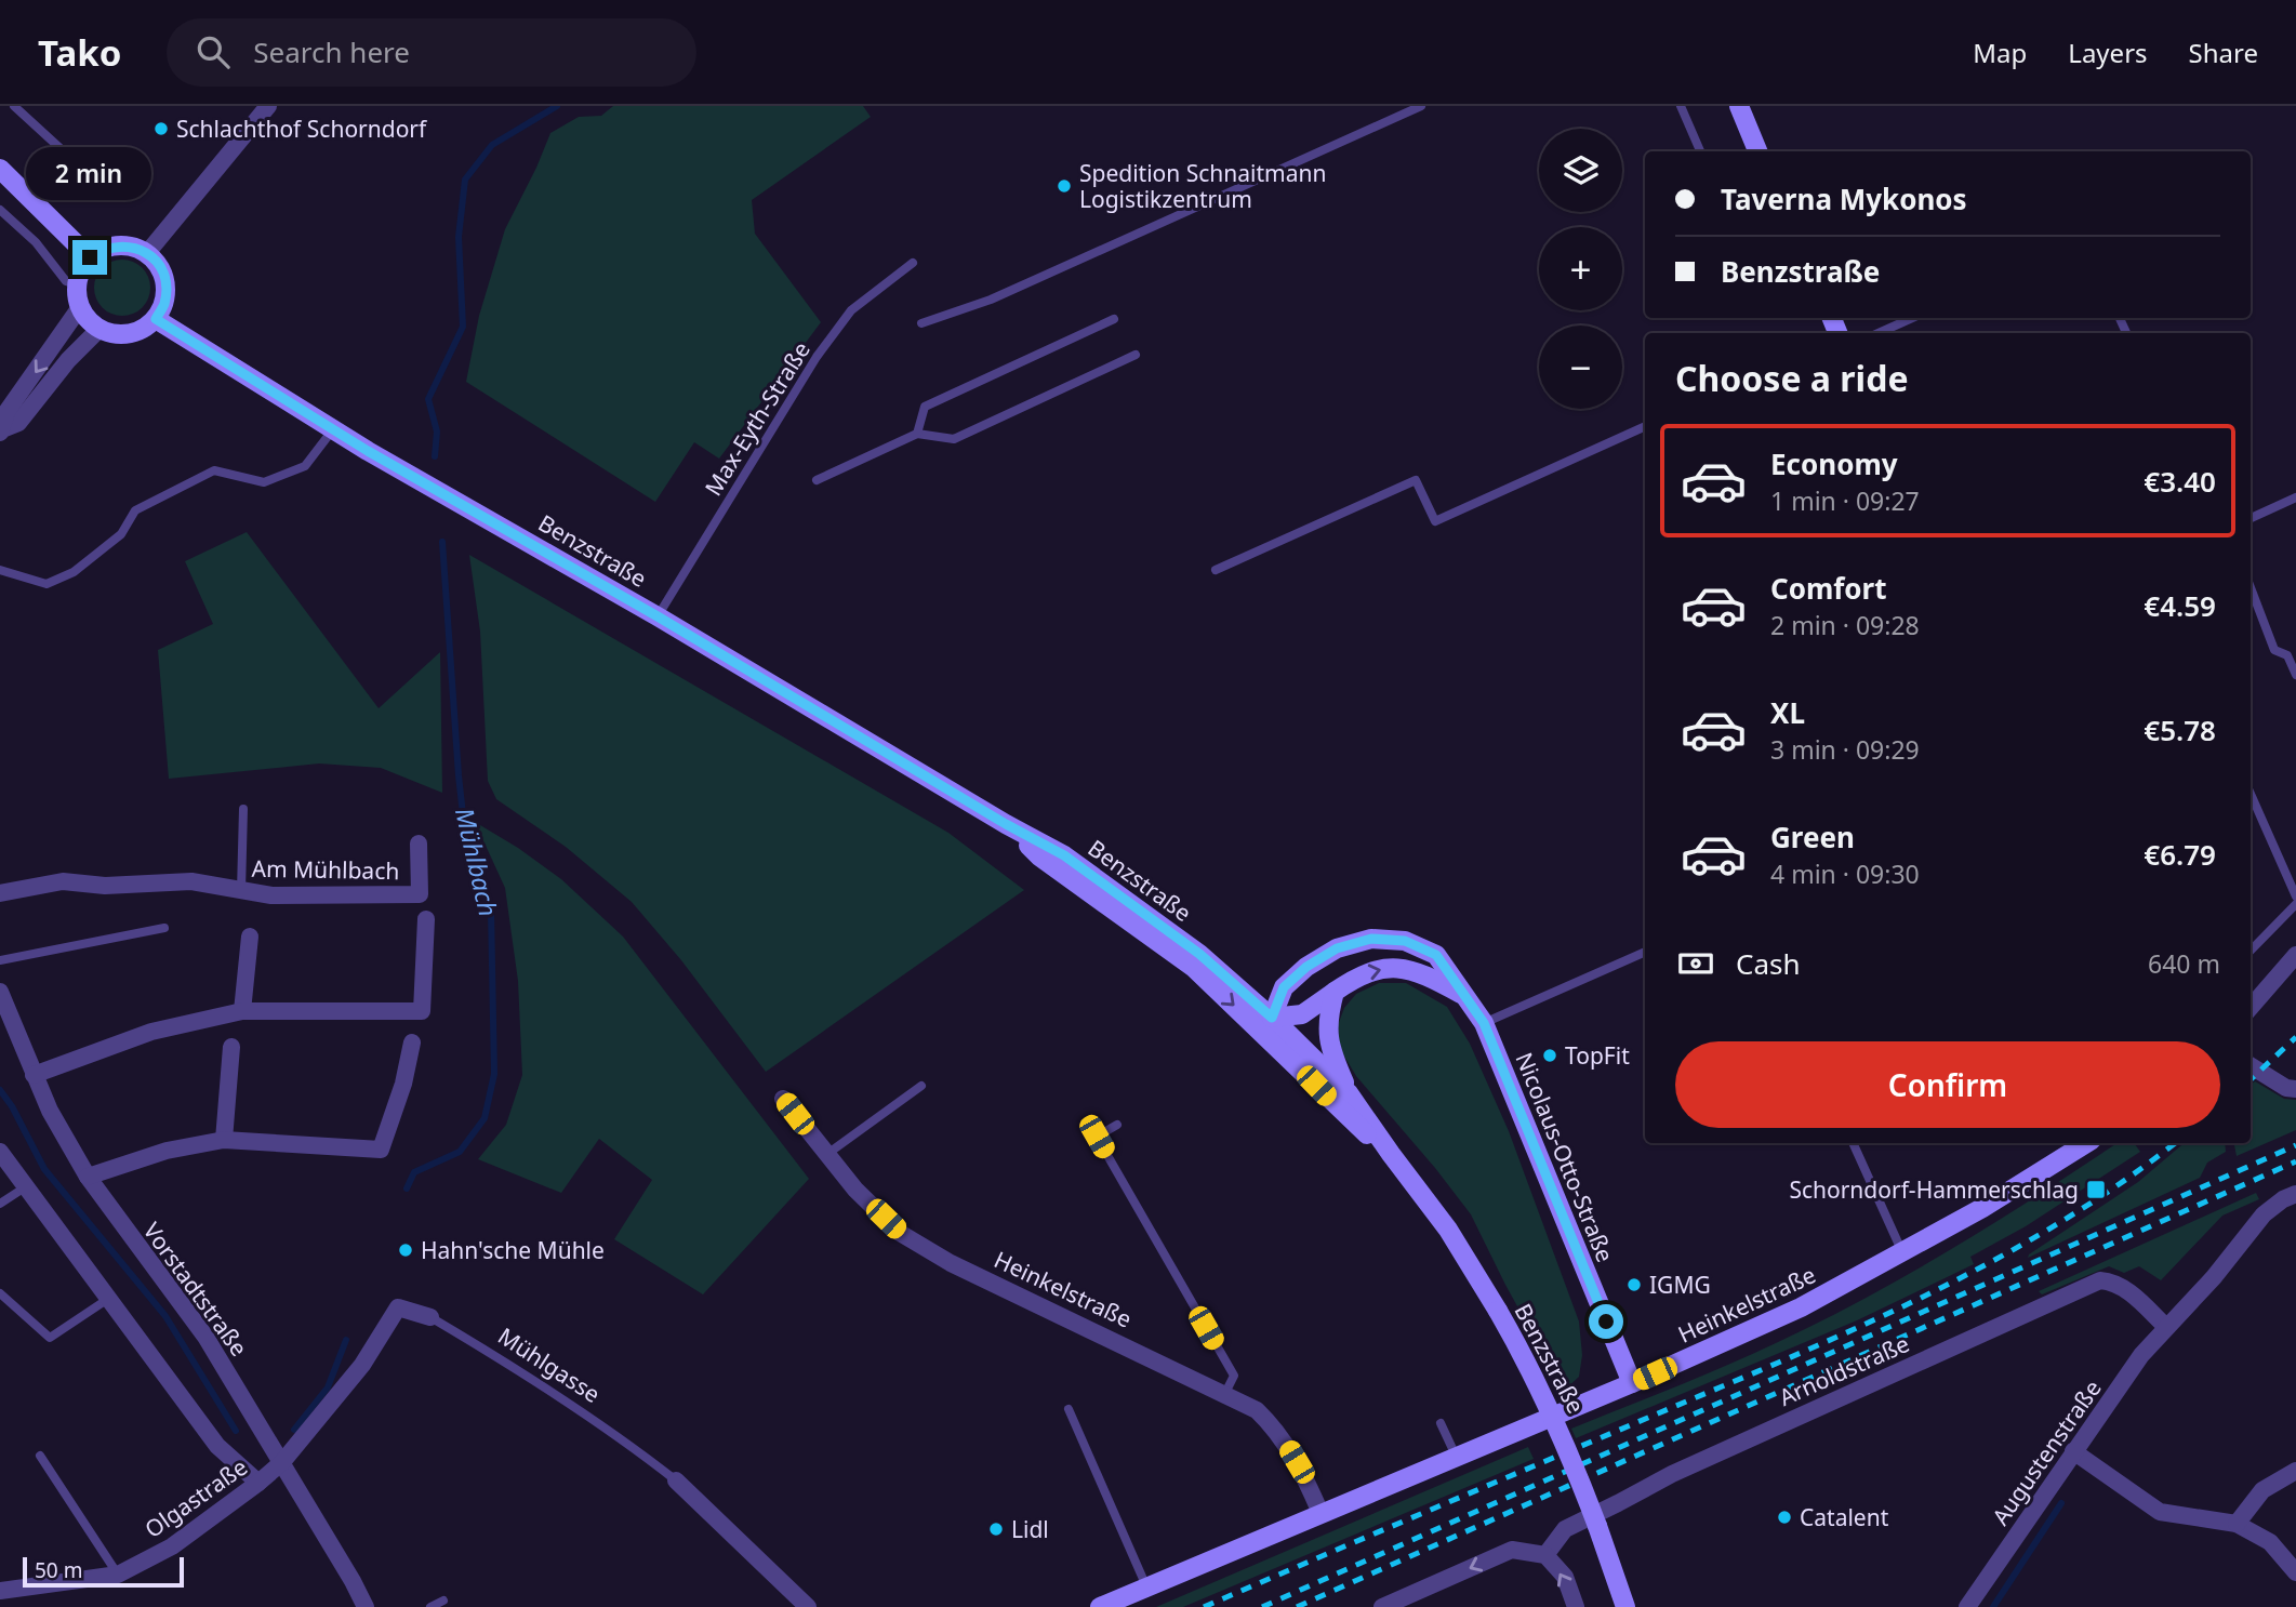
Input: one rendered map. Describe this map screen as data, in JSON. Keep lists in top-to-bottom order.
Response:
{
  "streets": {
    "main road": ["Benzstraße", "Nicolaus-Otto-Straße", "Heinkelstraße"],
    "street": [
      "Am Mühlbach",
      "Vorstadtstraße",
      "Mühlgasse",
      "Arnoldstraße",
      "Augustenstraße",
      "Olgastraße"
    ],
    "lane": ["Max-Eyth-Straße"]
  },
  "crossings": [
    ["Max-Eyth-Straße", "Benzstraße"],
    ["Benzstraße", "Nicolaus-Otto-Straße"],
    ["Nicolaus-Otto-Straße", "Heinkelstraße"],
    ["Vorstadtstraße", "Mühlgasse"],
    ["Vorstadtstraße", "Olgastraße"],
    ["Mühlgasse", "Olgastraße"],
    ["Arnoldstraße", "Augustenstraße"]
  ],
  "water": ["Mühlbach"],
  "places": {
    "other": [
      "Schlachthof Schorndorf",
      "Spedition Schnaitmann Logistikzentrum",
      "TopFit",
      "Hahn'sche Mühle",
      "IGMG",
      "Catalent",
      "Lidl"
    ],
    "transit": ["Schorndorf-Hammerschlag"]
  },
  "scale_bar": "50 m",
  "page": {
    "header": "Tako",
    "search": "Search here",
    "nav": ["Map", "Layers", "Share"],
    "map_buttons": ["+", "−"],
    "bubble": "2 min",
    "banner": ["Taverna Mykonos", "Benzstraße"],
    "heading": "Choose a ride",
    "list": [
      {
        "name": "Economy",
        "note": "1 min · 09:27",
        "value": "€3.40"
      },
      {
        "name": "Comfort",
        "note": "2 min · 09:28",
        "value": "€4.59"
      },
      {
        "name": "XL",
        "note": "3 min · 09:29",
        "value": "€5.78"
      },
      {
        "name": "Green",
        "note": "4 min · 09:30",
        "value": "€6.79"
      }
    ],
    "pay": ["Cash", "640 m"],
    "buttons": "Confirm",
    "scale": "50 m"
  }
}
